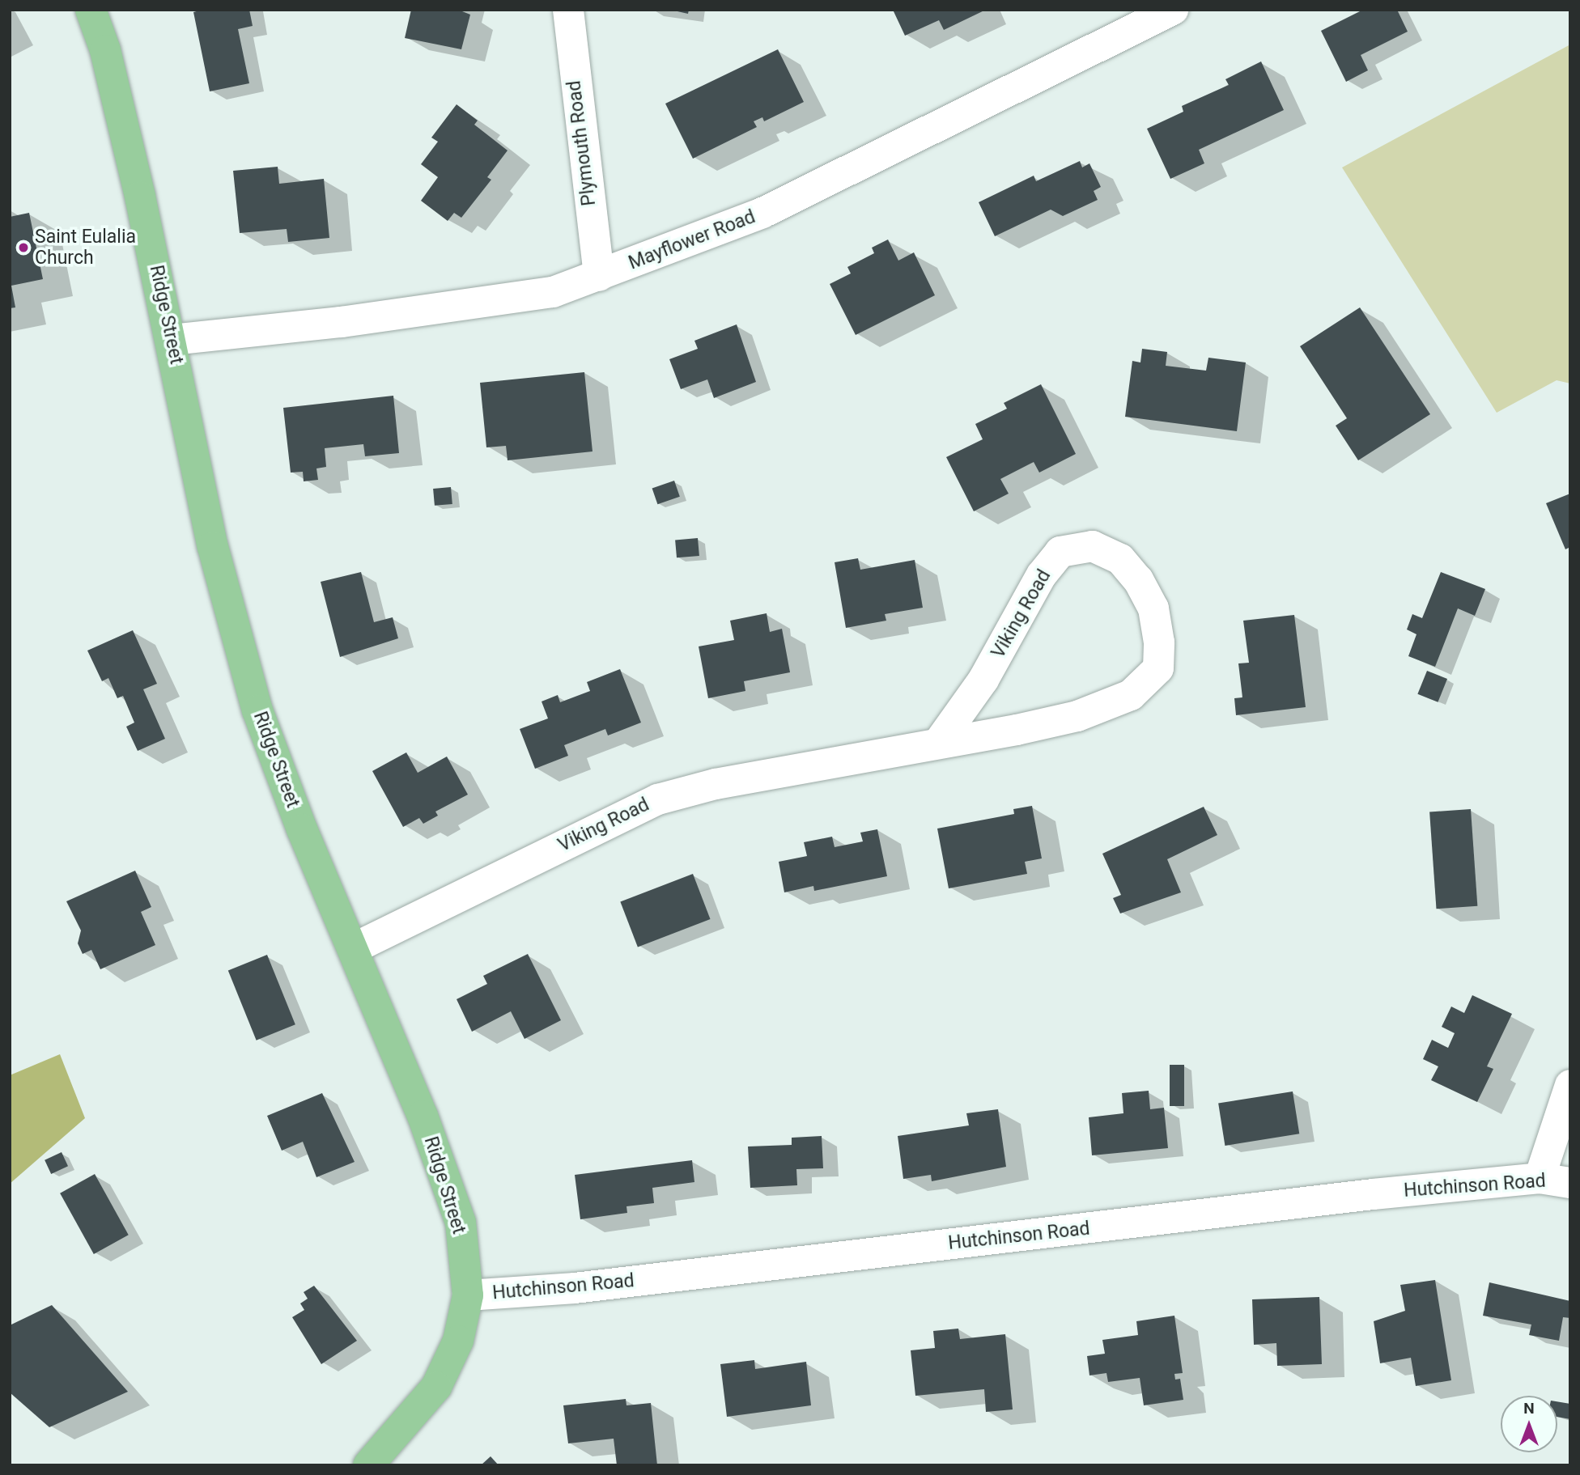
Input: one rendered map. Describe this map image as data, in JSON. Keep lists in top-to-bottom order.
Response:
{
  "streets": {
    "main road": ["Ridge Street"],
    "street": [
      "Plymouth Road",
      "Mayflower Road",
      "Viking Road",
      "Hutchinson Road"
    ]
  },
  "crossings": [
    ["Plymouth Road", "Mayflower Road"],
    ["Mayflower Road", "Ridge Street"],
    ["Ridge Street", "Viking Road"],
    ["Ridge Street", "Hutchinson Road"]
  ],
  "places": ["Saint Eulalia Church"],
  "north": "top"
}
